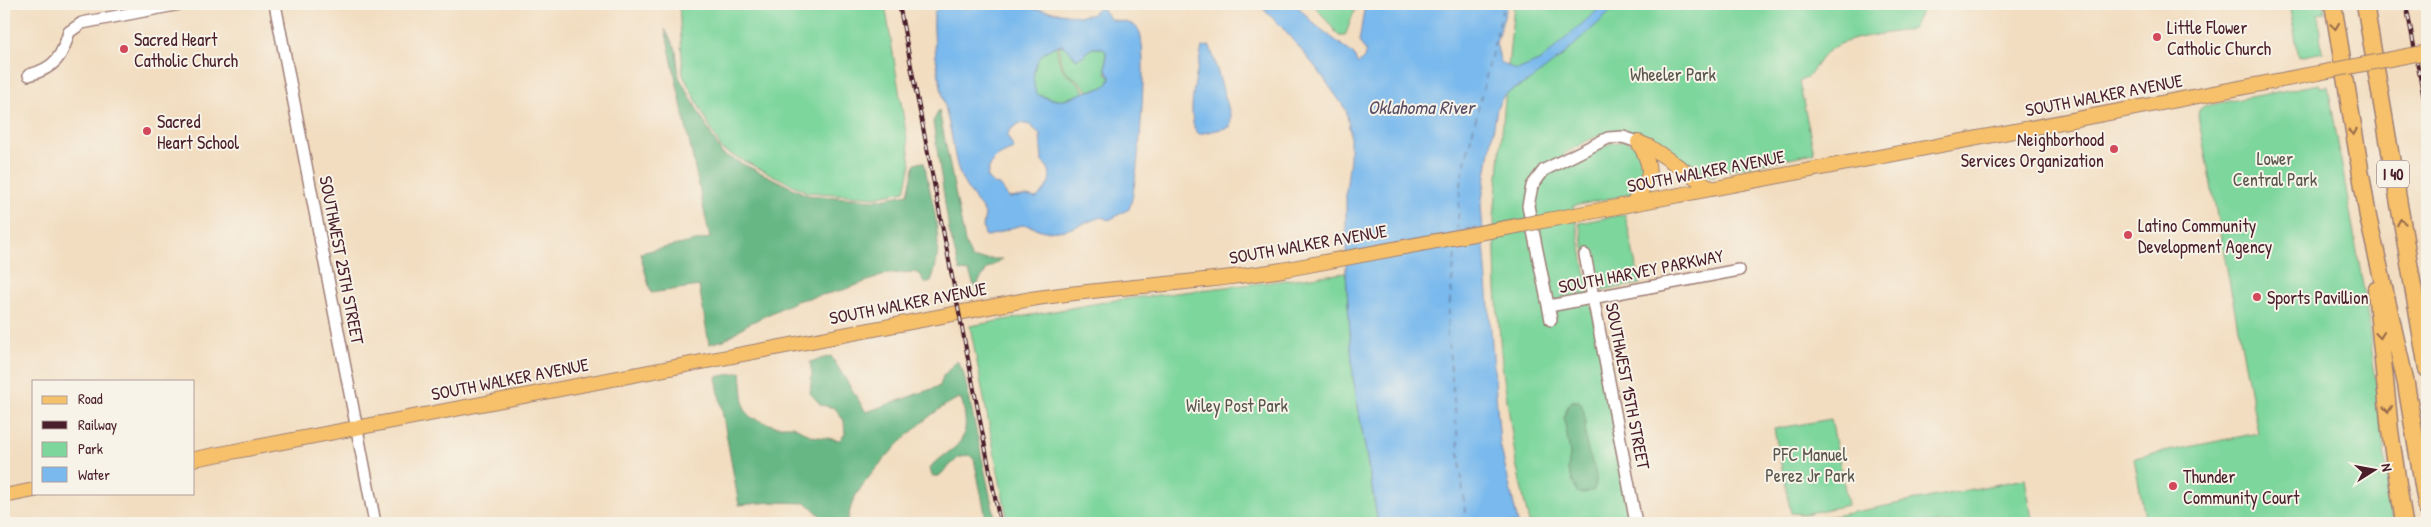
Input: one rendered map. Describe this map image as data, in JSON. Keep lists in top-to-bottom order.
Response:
{
  "streets": {
    "highway": ["I 40"],
    "main road": ["SOUTH WALKER AVENUE"],
    "street": ["SOUTHWEST 25TH STREET", "SOUTH HARVEY PARKWAY", "SOUTHWEST 15TH STREET"]
  },
  "crossings": [
    ["SOUTH WALKER AVENUE", "SOUTHWEST 25TH STREET"],
    ["SOUTH HARVEY PARKWAY", "SOUTHWEST 15TH STREET"]
  ],
  "water": ["Oklahoma River"],
  "parks": [
    "Wheeler Park",
    "Lower Central Park",
    "Wiley Post Park",
    "PFC Manuel Perez Jr Park"
  ],
  "places": [
    "Little Flower Catholic Church",
    "Sacred Heart Catholic Church",
    "Sacred Heart School",
    "Neighborhood Services Organization",
    "Latino Community Development Agency",
    "Sports Pavillion",
    "Thunder Community Court"
  ],
  "legend": [
    "Road",
    "Railway",
    "Park",
    "Water"
  ],
  "north": "right"
}
